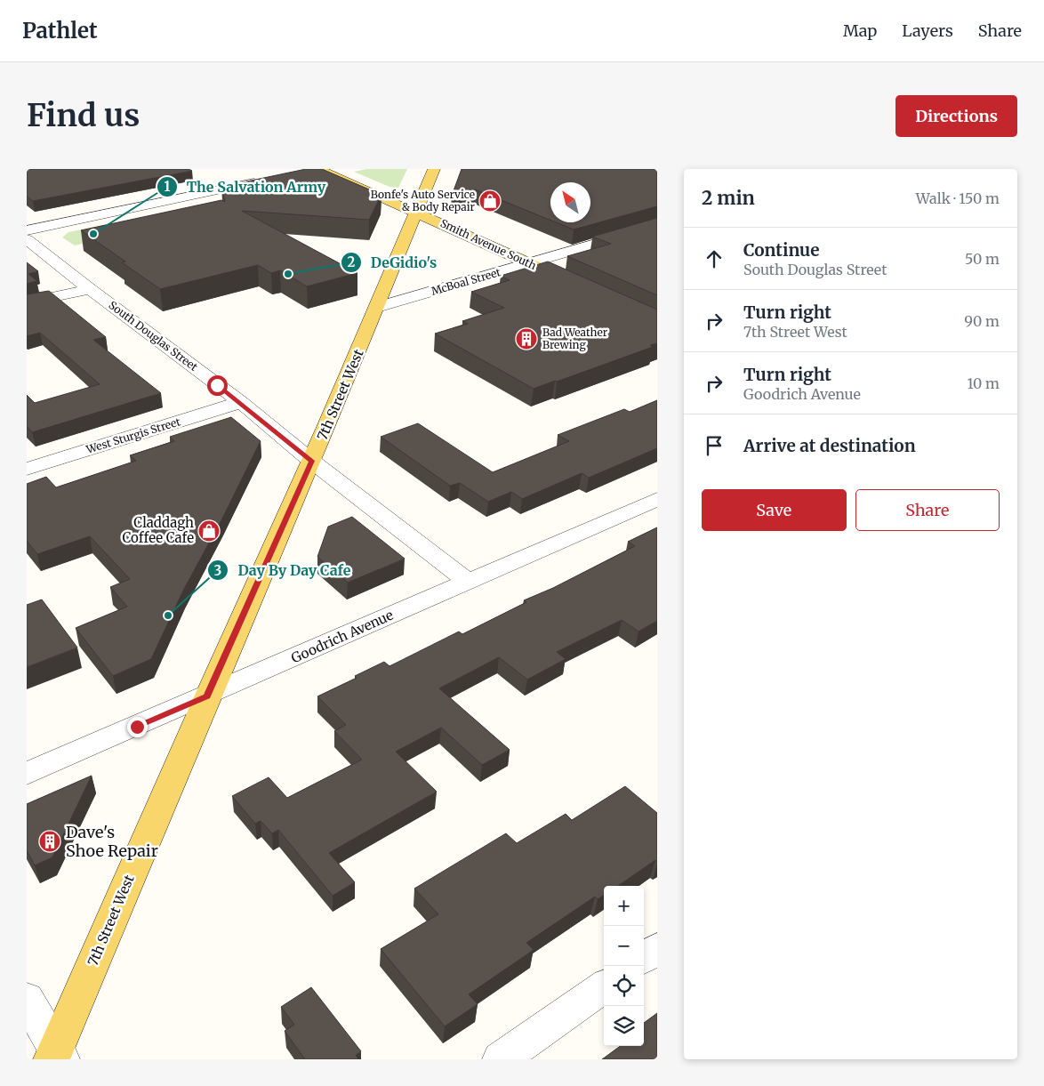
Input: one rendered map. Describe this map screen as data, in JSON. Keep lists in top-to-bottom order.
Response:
{
  "streets": {
    "main road": ["Smith Avenue South", "7th Street West"],
    "street": [
      "McBoal Street",
      "South Douglas Street",
      "West Sturgis Street",
      "Goodrich Avenue"
    ]
  },
  "crossings": [
    ["Smith Avenue South", "McBoal Street"],
    ["Smith Avenue South", "7th Street West"],
    ["McBoal Street", "7th Street West"],
    ["South Douglas Street", "7th Street West"],
    ["South Douglas Street", "West Sturgis Street"],
    ["South Douglas Street", "Goodrich Avenue"],
    ["7th Street West", "Goodrich Avenue"]
  ],
  "places": {
    "shop": ["Bonfe's Auto Service & Body Repair", "Claddagh Coffee Cafe"],
    "other": ["The Salvation Army", "DeGidio's", "Day By Day Cafe"],
    "building": ["Bad Weather Brewing", "Dave's Shoe Repair"]
  },
  "north": "top left",
  "page": {
    "header": "Pathlet",
    "nav": ["Map", "Layers", "Share"],
    "buttons": [
      "Directions",
      ["Save", "Share"]
    ],
    "title": "Find us",
    "heading": ["2 min", "Walk · 150 m"],
    "list": [
      ["Continue", "South Douglas Street", "50 m"],
      ["Turn right", "7th Street West", "90 m"],
      ["Turn right", "Goodrich Avenue", "10 m"],
      "Arrive at destination"
    ],
    "map_buttons": ["+", "−"]
  }
}
